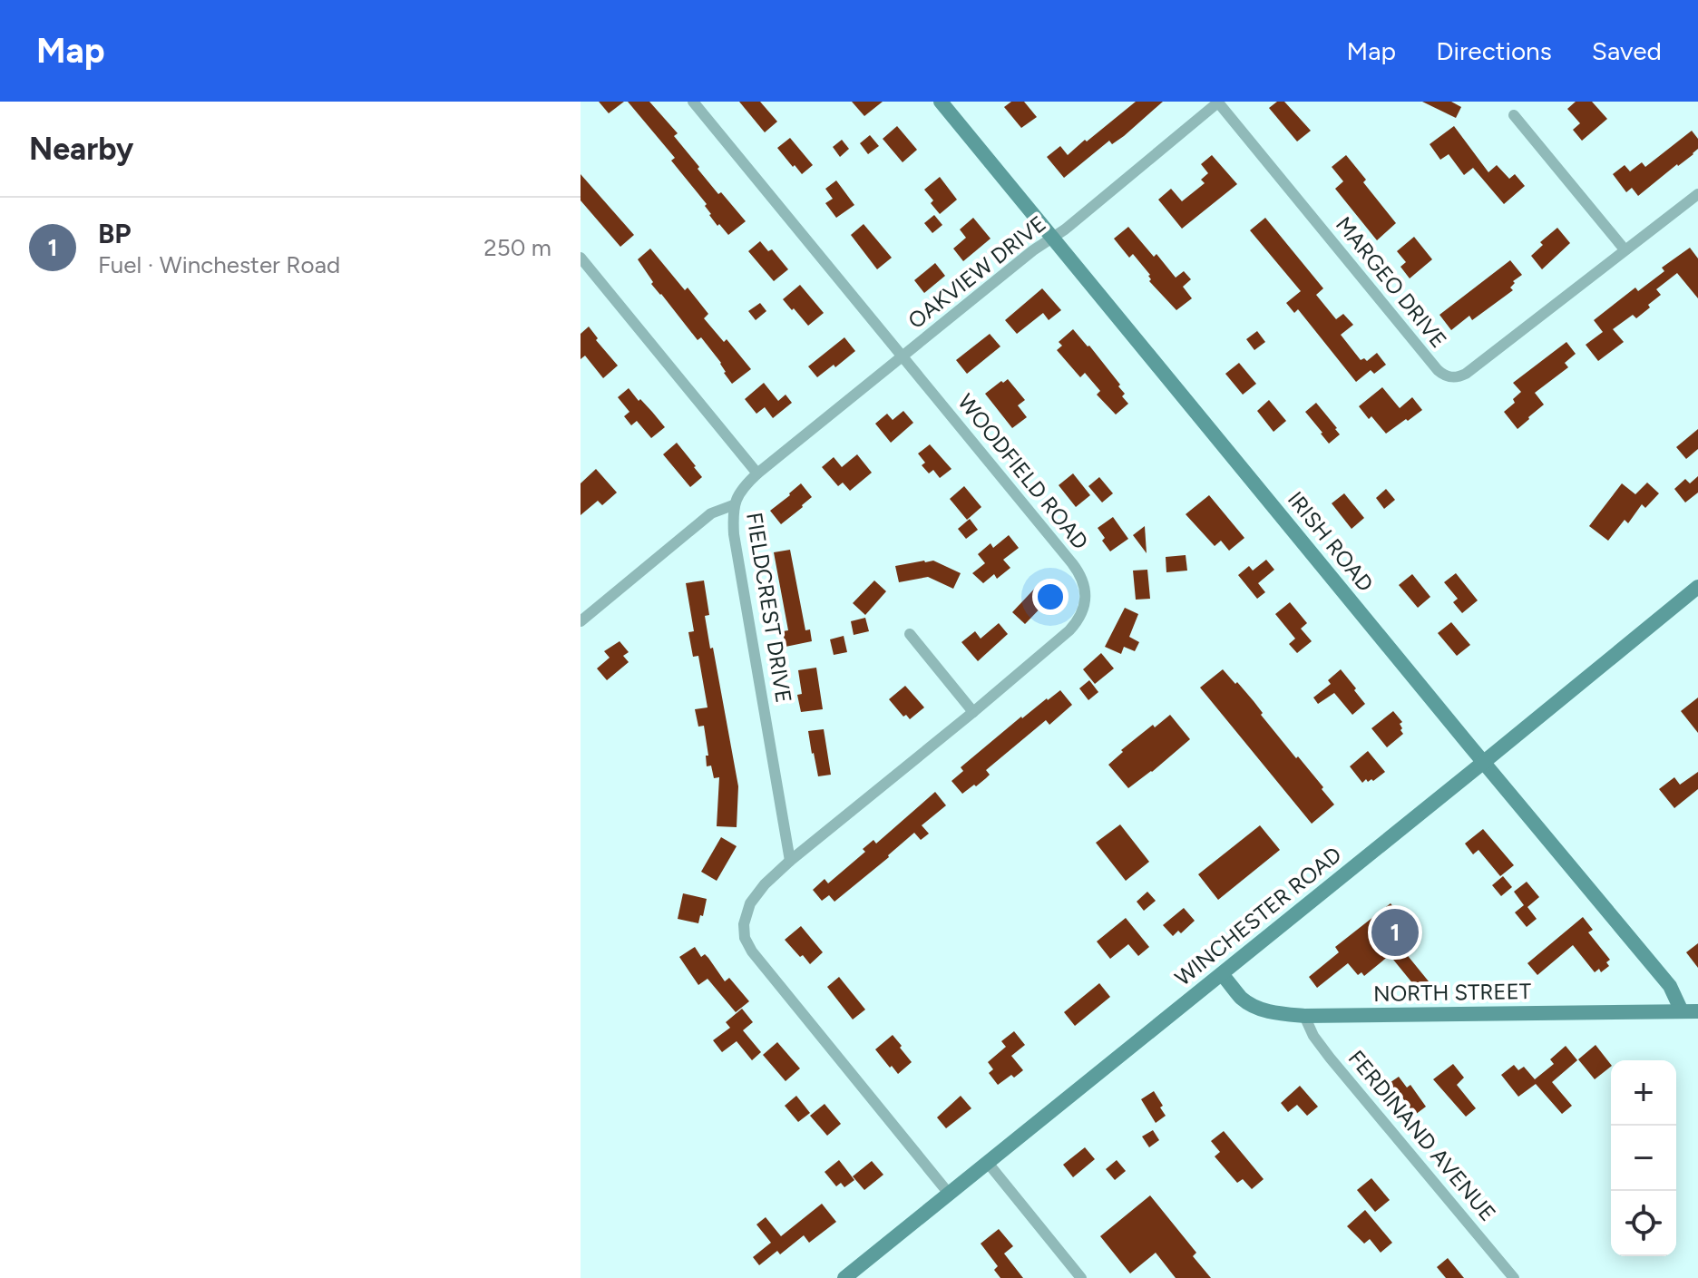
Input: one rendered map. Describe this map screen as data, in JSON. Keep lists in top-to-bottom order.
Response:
{
  "streets": {
    "street": [
      "OAKVIEW DRIVE",
      "MARGEO DRIVE",
      "WOODFIELD ROAD",
      "IRISH ROAD",
      "FIELDCREST DRIVE",
      "WINCHESTER ROAD",
      "NORTH STREET",
      "FERDINAND AVENUE"
    ]
  },
  "crossings": [
    ["OAKVIEW DRIVE", "MARGEO DRIVE"],
    ["OAKVIEW DRIVE", "WOODFIELD ROAD"],
    ["OAKVIEW DRIVE", "IRISH ROAD"],
    ["OAKVIEW DRIVE", "FIELDCREST DRIVE"],
    ["WOODFIELD ROAD", "FIELDCREST DRIVE"],
    ["WOODFIELD ROAD", "WINCHESTER ROAD"],
    ["IRISH ROAD", "WINCHESTER ROAD"],
    ["IRISH ROAD", "NORTH STREET"],
    ["WINCHESTER ROAD", "NORTH STREET"],
    ["NORTH STREET", "FERDINAND AVENUE"]
  ],
  "page": {
    "header": "Map",
    "nav": ["Map", "Directions", "Saved"],
    "heading": "Nearby",
    "list": [
      {
        "mark": "1",
        "name": "BP",
        "note": "Fuel · Winchester Road",
        "value": "250 m"
      }
    ],
    "pins": "1",
    "map_buttons": ["+", "−"]
  }
}
